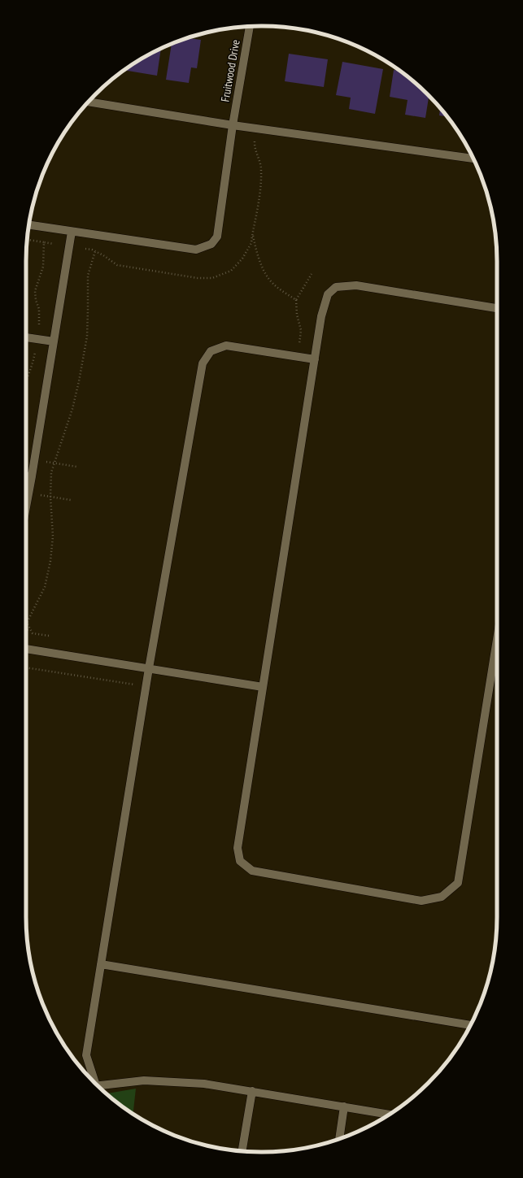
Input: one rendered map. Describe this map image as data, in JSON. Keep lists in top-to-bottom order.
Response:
{
  "streets": {
    "street": ["Fruitwood Drive"]
  }
}
